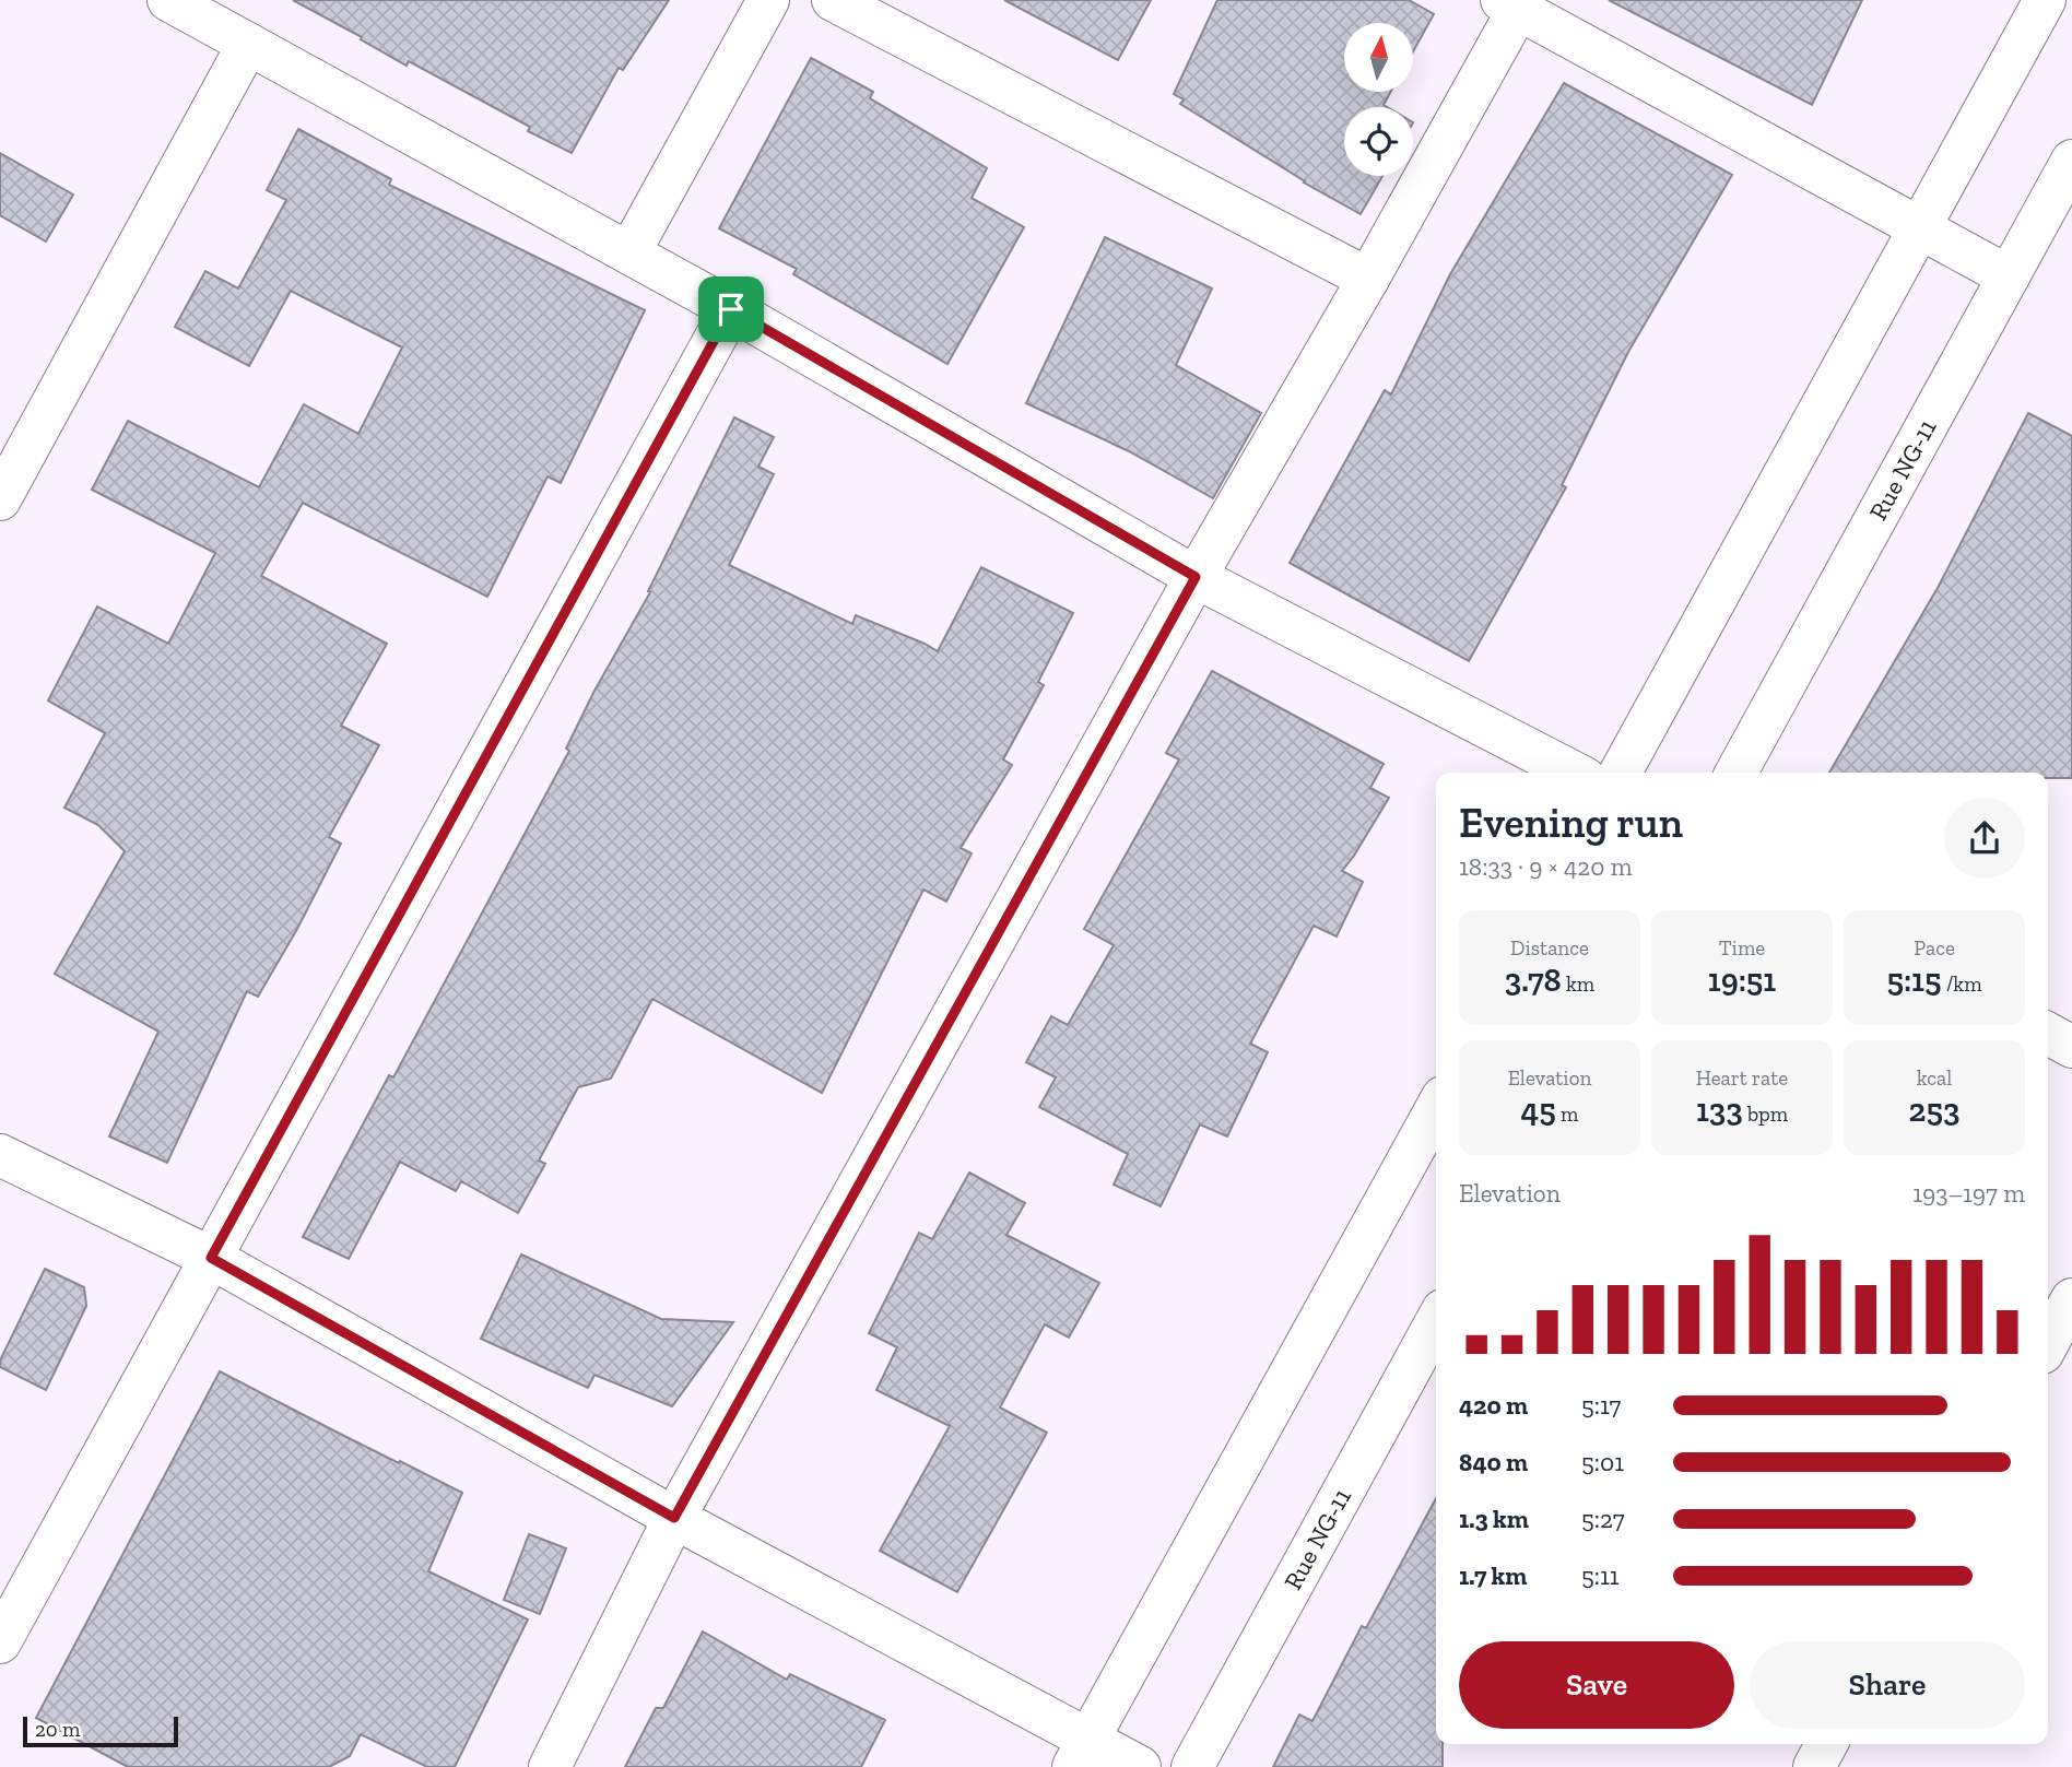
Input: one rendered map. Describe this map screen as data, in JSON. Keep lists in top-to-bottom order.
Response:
{
  "streets": {
    "street": ["Rue NG-11"]
  },
  "scale_bar": "20 m",
  "north": "top",
  "page": {
    "heading": ["Evening run", "18:33 · 9 × 420 m"],
    "stats": [
      ["Distance", "3.78 km"],
      ["Time", "19:51"],
      ["Pace", "5:15 /km"],
      ["Elevation", "45 m"],
      ["Heart rate", "133 bpm"],
      ["kcal", "253"]
    ],
    "chart": ["Elevation", "193–197 m"],
    "list": [
      {
        "name": "420 m",
        "note": "5:17"
      },
      {
        "name": "840 m",
        "note": "5:01"
      },
      {
        "name": "1.3 km",
        "note": "5:27"
      },
      {
        "name": "1.7 km",
        "note": "5:11"
      }
    ],
    "buttons": ["Save", "Share"],
    "scale": "20 m"
  }
}
